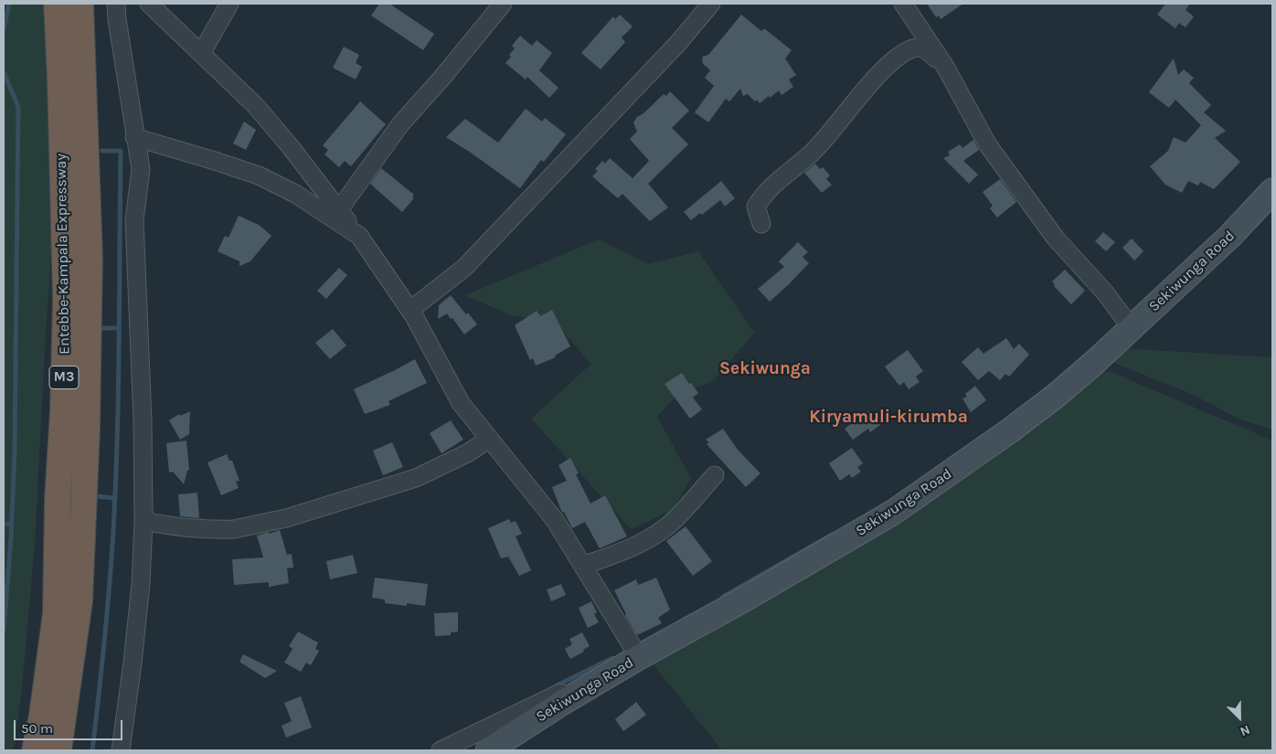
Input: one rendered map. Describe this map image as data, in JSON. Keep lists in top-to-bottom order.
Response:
{
  "streets": {
    "highway": ["Entebbe-Kampala Expressway", "M3"],
    "main road": ["Sekiwunga Road"]
  },
  "districts": ["Sekiwunga", "Kiryamuli-kirumba"],
  "scale_bar": "50 m",
  "north": "bottom right"
}
